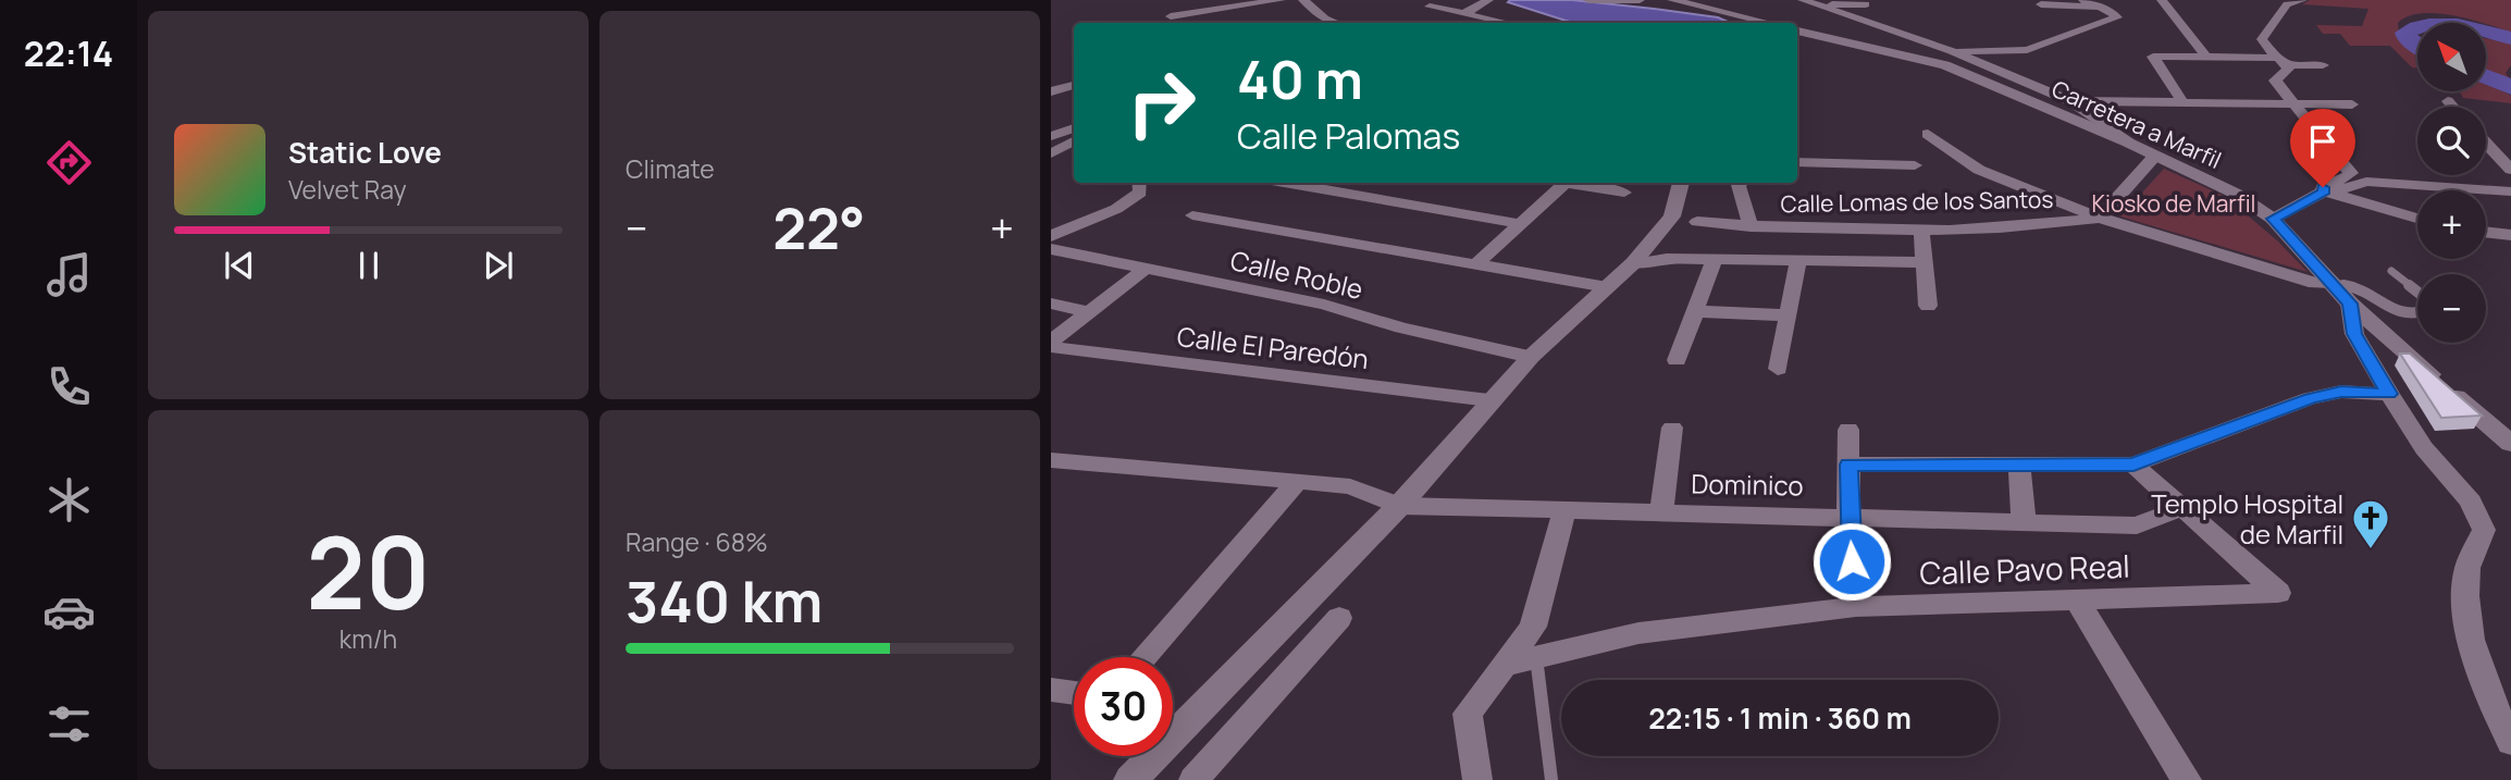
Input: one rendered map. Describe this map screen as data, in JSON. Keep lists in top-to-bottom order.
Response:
{
  "streets": {
    "main road": ["Carretera a Marfil"],
    "street": [
      "Calle Lomas de los Santos",
      "Calle Roble",
      "Calle El Paredón",
      "Dominico",
      "Calle Pavo Real"
    ]
  },
  "crossings": [
    ["Dominico", "Calle Pavo Real"]
  ],
  "parks": ["Kiosko de Marfil"],
  "places": {
    "church": ["Templo Hospital de Marfil"]
  },
  "north": "top left",
  "page": {
    "tabs": "22:14",
    "tile": [
      "Climate",
      ["20", "km/h"],
      ["Range · 68%", "340 km"]
    ],
    "map_buttons": ["+", "−"],
    "turn": ["40 m", "Calle Palomas"],
    "song": ["Static Love", "Velvet Ray"],
    "heat": ["−", "22°", "+"],
    "limit": "30",
    "trip": "22:15 · 1 min · 360 m"
  }
}
